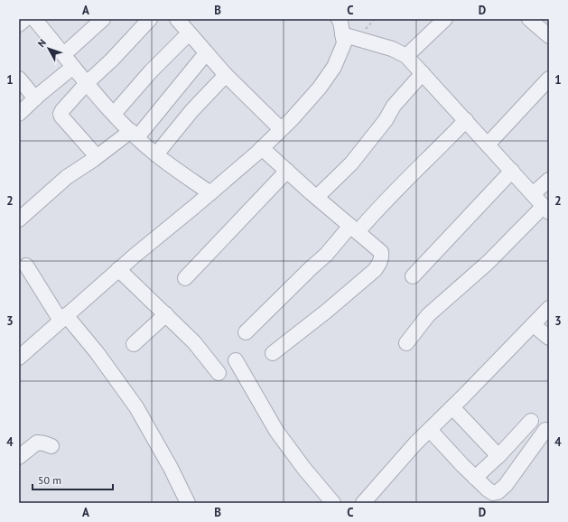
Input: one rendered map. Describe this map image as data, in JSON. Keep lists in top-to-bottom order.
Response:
{
  "scale_bar": "50 m",
  "north": "top left",
  "grid": {
    "columns": [
      "A",
      "B",
      "C",
      "D"
    ],
    "rows": [
      "1",
      "2",
      "3",
      "4"
    ]
  }
}
